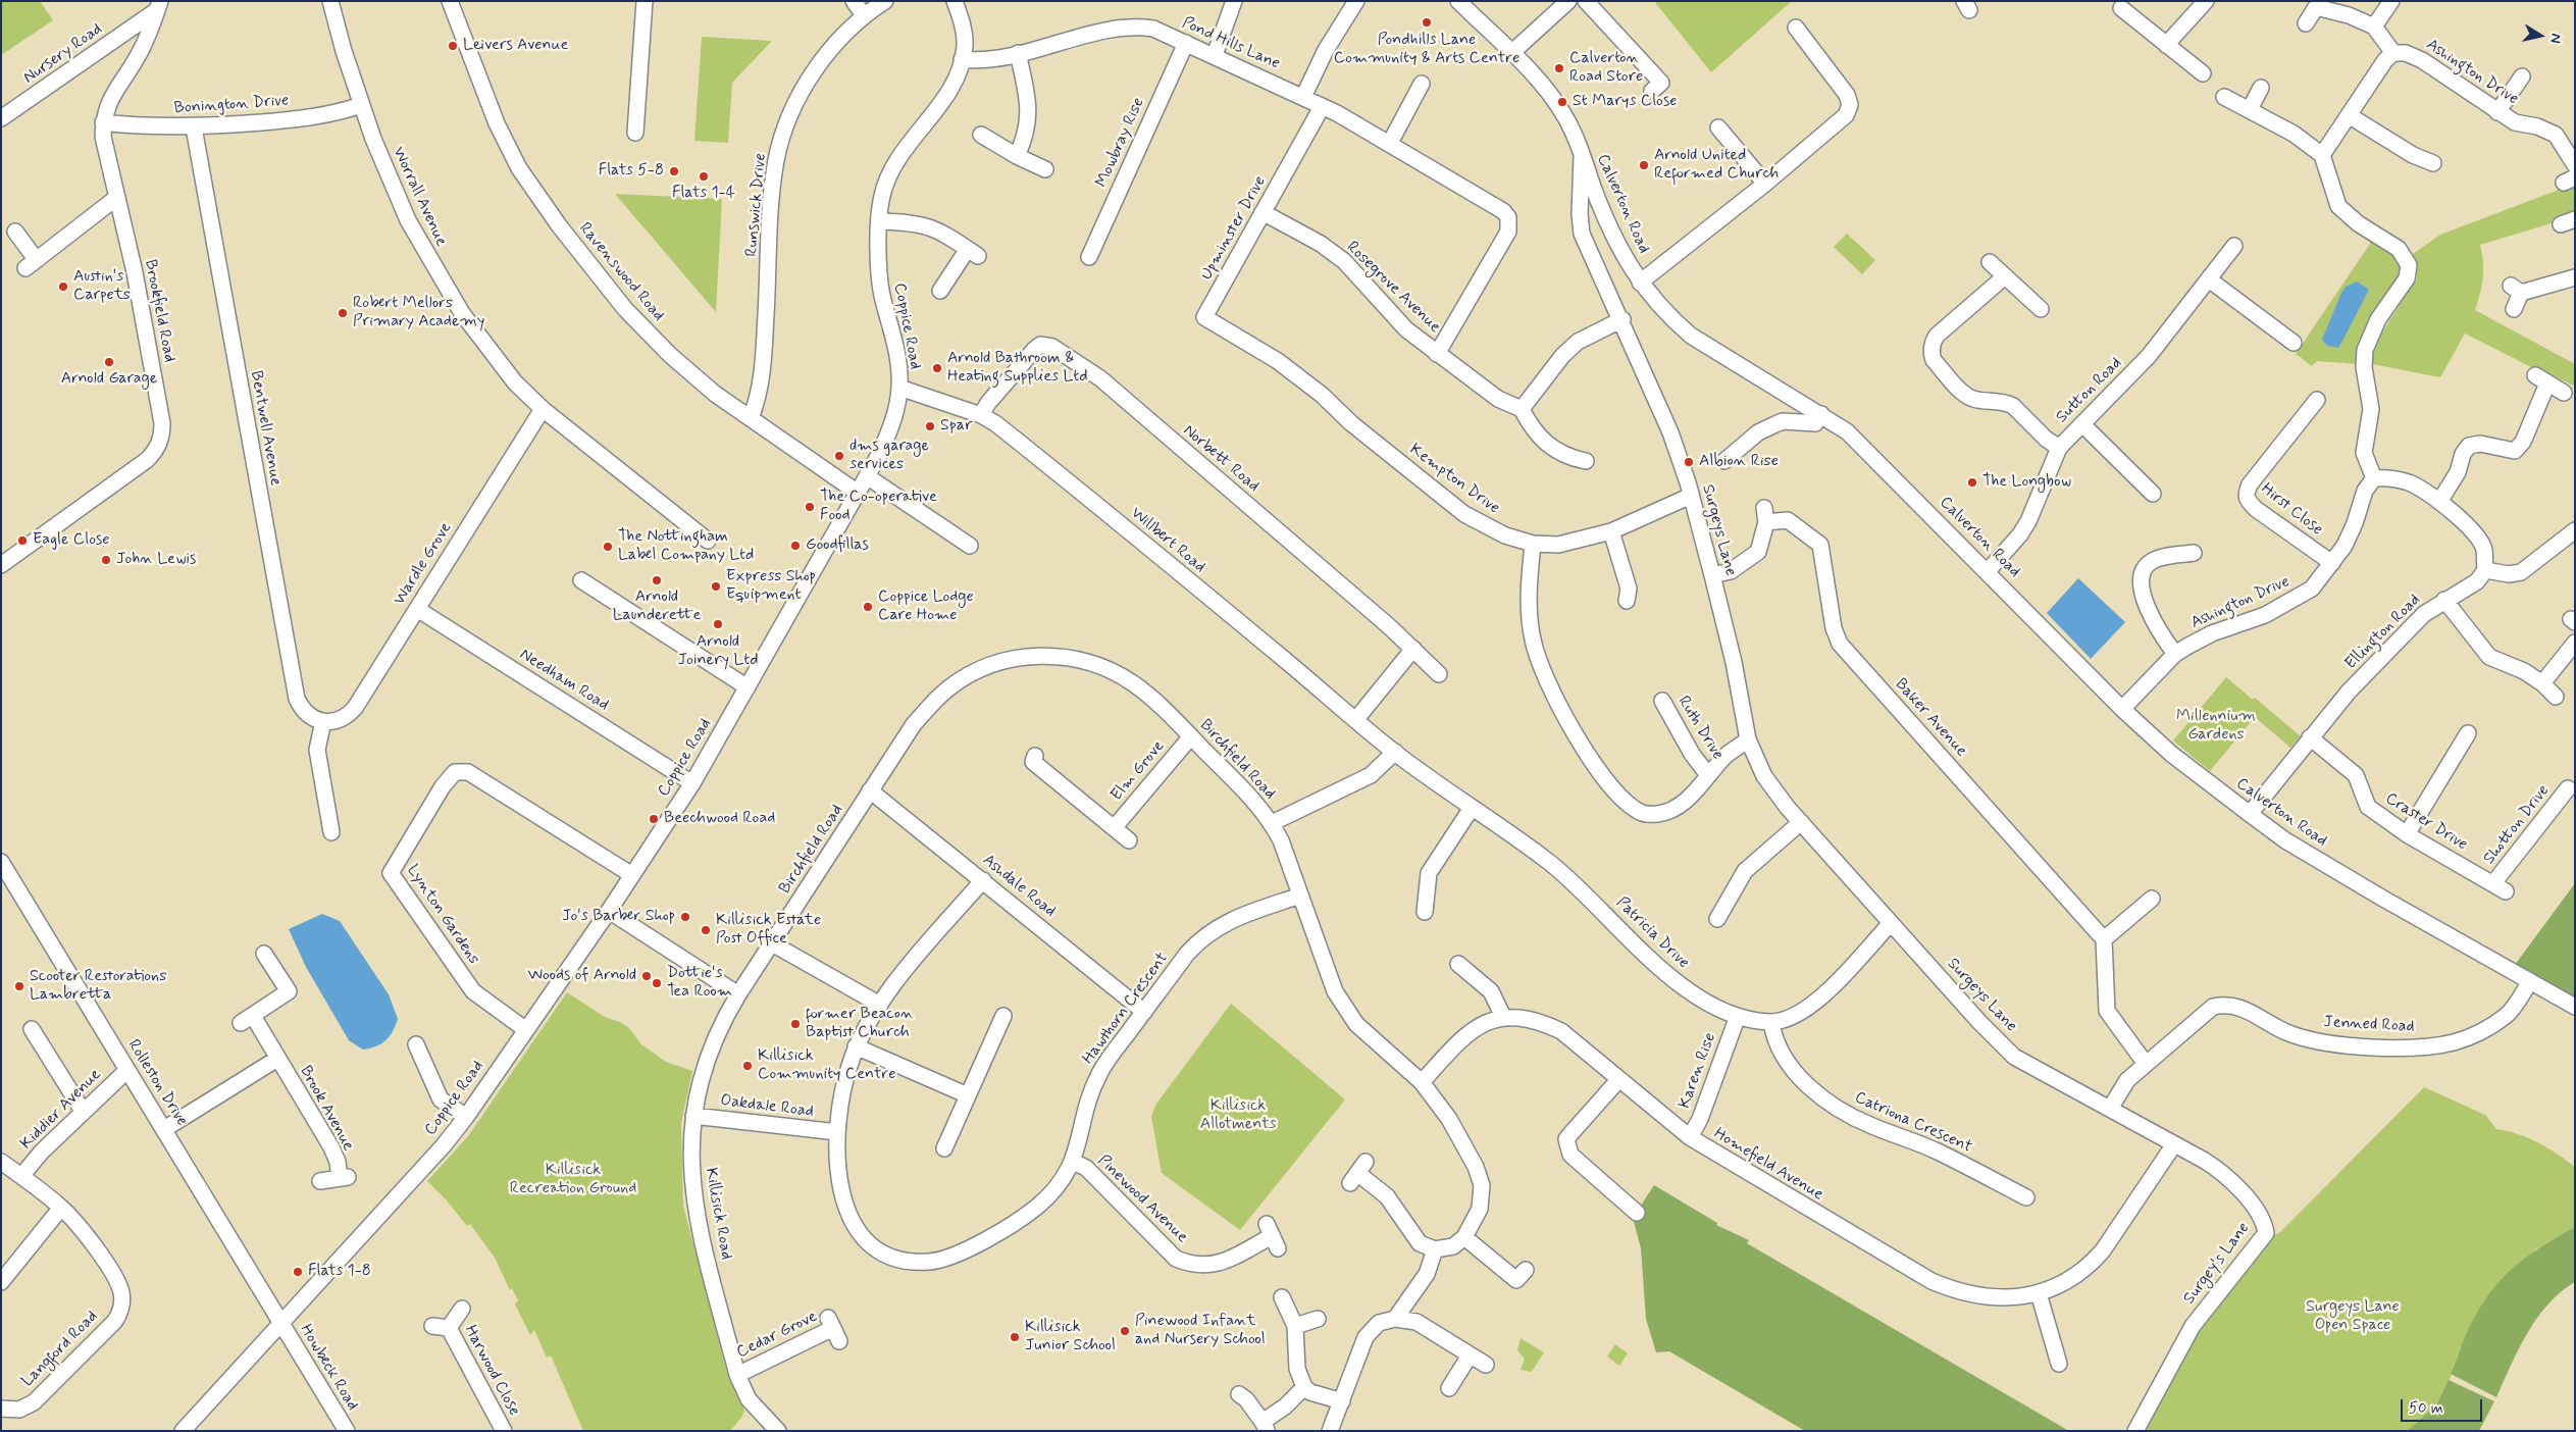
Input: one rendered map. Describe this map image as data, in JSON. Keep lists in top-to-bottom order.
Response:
{
  "streets": {
    "street": [
      "Pond Hills Lane",
      "Nursery Road",
      "Ashington Drive",
      "Bonington Drive",
      "Mowbray Rise",
      "Worrall Avenue",
      "Calverton Road",
      "Runswick Drive",
      "Upminster Drive",
      "Ravenswood Road",
      "Rosegrove Avenue",
      "Brookfield Road",
      "Coppice Road",
      "Sutton Road",
      "Bentwell Avenue",
      "Norbett Road",
      "Kempton Drive",
      "Hirst Close",
      "Surgeys Lane",
      "Willbert Road",
      "Wardle Grove",
      "Ellington Road",
      "Needham Road",
      "Baker Avenue",
      "Ruth Drive",
      "Birchfield Road",
      "Elm Grove",
      "Craster Drive",
      "Shotton Drive",
      "Ashdale Road",
      "Lynton Gardens",
      "Patricia Drive",
      "Hawthorn Crescent",
      "Jenned Road",
      "Karen Rise",
      "Rolleston Drive",
      "Oakdale Road",
      "Brook Avenue",
      "Kiddier Avenue",
      "Catriona Crescent",
      "Homefield Avenue",
      "Pinewood Avenue",
      "Killisick Road",
      "Surgey's Lane",
      "Cedar Grove",
      "Langford Road",
      "Howbeck Road",
      "Harwood Close"
    ]
  },
  "crossings": [
    ["Pond Hills Lane", "Mowbray Rise"],
    ["Pond Hills Lane", "Upminster Drive"],
    ["Pond Hills Lane", "Rosegrove Avenue"],
    ["Pond Hills Lane", "Coppice Road"],
    ["Nursery Road", "Brookfield Road"],
    ["Ashington Drive", "Calverton Road"],
    ["Ashington Drive", "Hirst Close"],
    ["Bonington Drive", "Worrall Avenue"],
    ["Bonington Drive", "Brookfield Road"],
    ["Bonington Drive", "Bentwell Avenue"],
    ["Worrall Avenue", "Wardle Grove"],
    ["Calverton Road", "Sutton Road"],
    ["Calverton Road", "Ellington Road"],
    ["Calverton Road", "Jenned Road"],
    ["Runswick Drive", "Ravenswood Road"],
    ["Upminster Drive", "Rosegrove Avenue"],
    ["Upminster Drive", "Kempton Drive"],
    ["Ravenswood Road", "Coppice Road"],
    ["Coppice Road", "Willbert Road"],
    ["Coppice Road", "Needham Road"],
    ["Coppice Road", "Lynton Gardens"],
    ["Coppice Road", "Rolleston Drive"],
    ["Coppice Road", "Howbeck Road"],
    ["Bentwell Avenue", "Wardle Grove"],
    ["Norbett Road", "Willbert Road"],
    ["Kempton Drive", "Surgeys Lane"],
    ["Surgeys Lane", "Baker Avenue"],
    ["Surgeys Lane", "Patricia Drive"],
    ["Surgeys Lane", "Jenned Road"],
    ["Surgeys Lane", "Homefield Avenue"],
    ["Surgeys Lane", "Surgey's Lane"],
    ["Willbert Road", "Patricia Drive"],
    ["Wardle Grove", "Needham Road"],
    ["Ellington Road", "Craster Drive"],
    ["Birchfield Road", "Elm Grove"],
    ["Birchfield Road", "Ashdale Road"],
    ["Birchfield Road", "Hawthorn Crescent"],
    ["Birchfield Road", "Homefield Avenue"],
    ["Birchfield Road", "Killisick Road"],
    ["Craster Drive", "Shotton Drive"],
    ["Ashdale Road", "Hawthorn Crescent"],
    ["Patricia Drive", "Karen Rise"],
    ["Patricia Drive", "Catriona Crescent"],
    ["Hawthorn Crescent", "Oakdale Road"],
    ["Hawthorn Crescent", "Pinewood Avenue"],
    ["Karen Rise", "Homefield Avenue"],
    ["Rolleston Drive", "Brook Avenue"],
    ["Rolleston Drive", "Kiddier Avenue"],
    ["Rolleston Drive", "Howbeck Road"],
    ["Oakdale Road", "Killisick Road"],
    ["Kiddier Avenue", "Langford Road"],
    ["Homefield Avenue", "Surgey's Lane"],
    ["Killisick Road", "Cedar Grove"]
  ],
  "parks": [
    "Millennium Gardens",
    "Killisick Allotments",
    "Killisick Recreation Ground",
    "Surgeys Lane Open Space"
  ],
  "places": [
    "Pondhills Lane Community & Arts Centre",
    "Leivers Avenue",
    "Calverton Road Store",
    "St Marys Close",
    "Arnold United Reformed Church",
    "Flats 5-8",
    "Flats 1-4",
    "Austin's Carpets",
    "Robert Mellors Primary Academy",
    "Arnold Garage",
    "Arnold Bathroom & Heating Supplies Ltd",
    "Spar",
    "dms garage services",
    "Albion Rise",
    "The Longbow",
    "The Co-operative Food",
    "Eagle Close",
    "Goodfillas",
    "The Nottingham Label Company Ltd",
    "John Lewis",
    "Arnold Launderette",
    "Express Shop Equipment",
    "Coppice Lodge Care Home",
    "Arnold Joinery Ltd",
    "Beechwood Road",
    "Jo's Barber Shop",
    "Killisick Estate Post Office",
    "Woods of Arnold",
    "Dottie's Tea Room",
    "Scooter Restorations Lambretta",
    "former Beacon Baptist Church",
    "Killisick Community Centre",
    "Flats 1-8",
    "Pinewood Infant and Nursery School",
    "Killisick Junior School"
  ],
  "scale_bar": "50 m",
  "north": "right"
}
